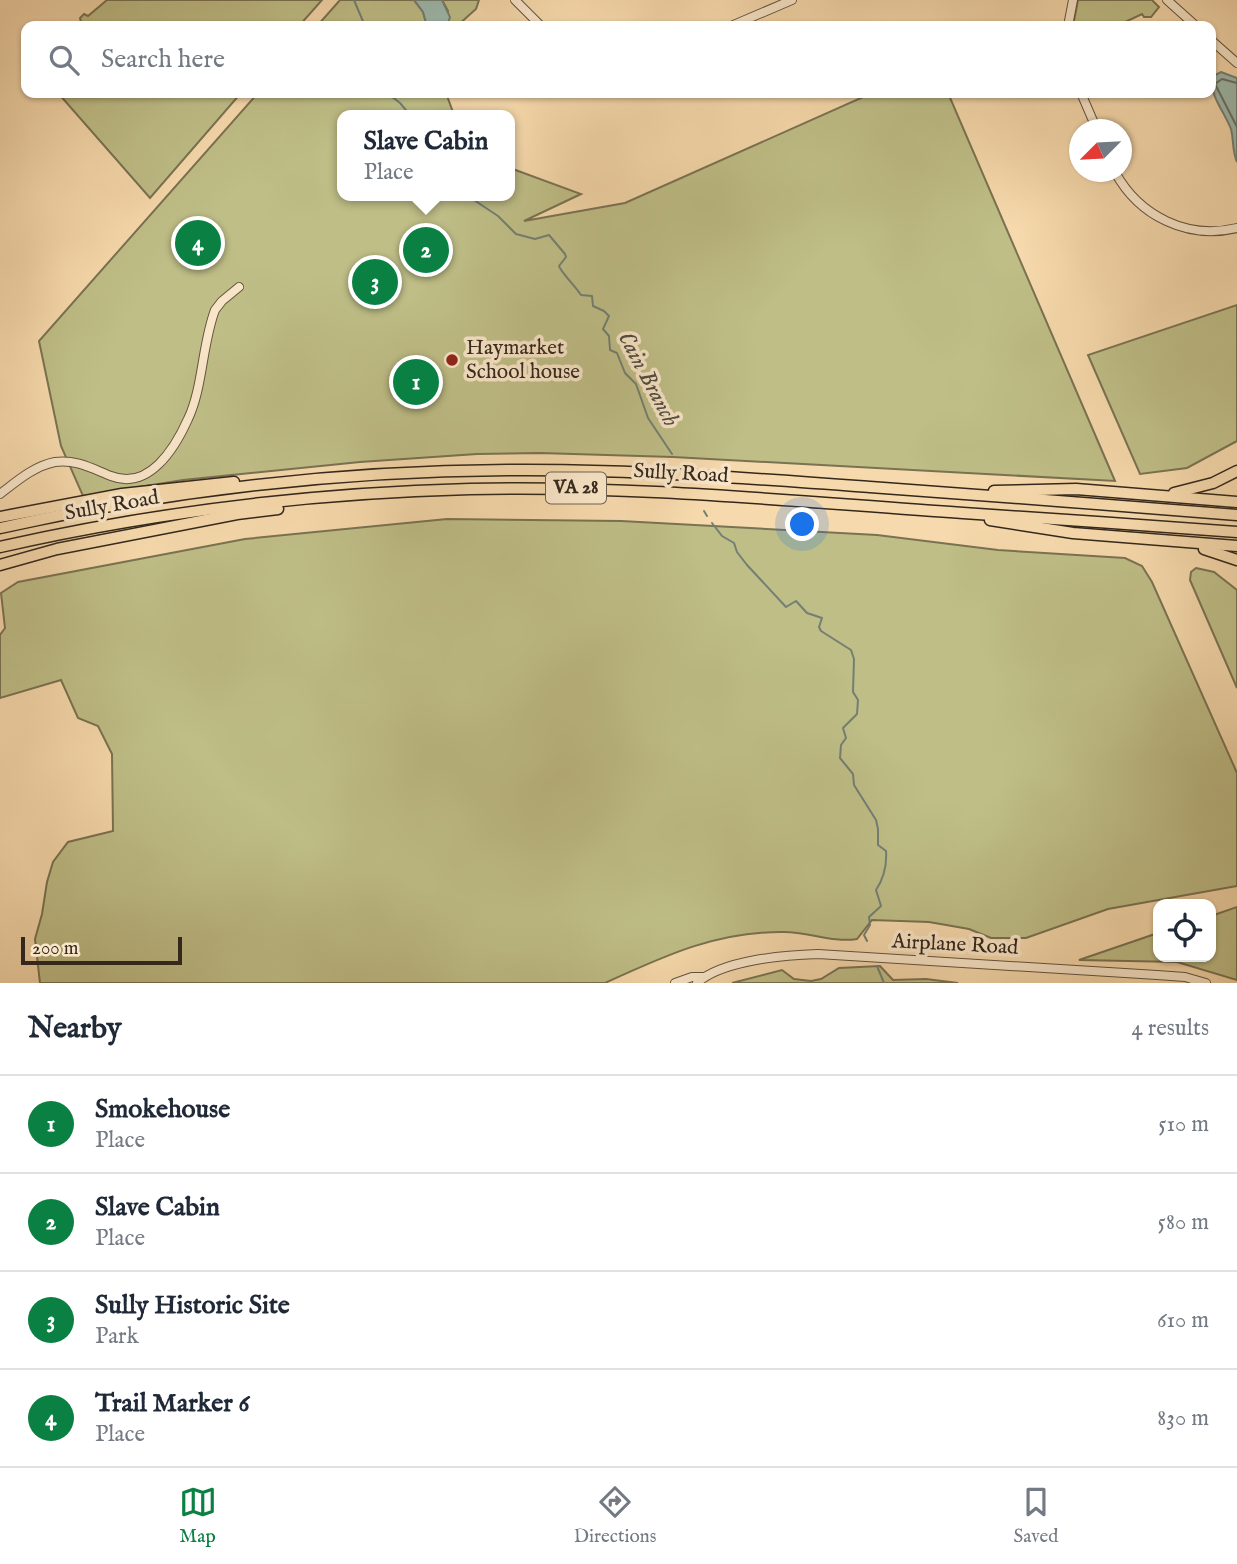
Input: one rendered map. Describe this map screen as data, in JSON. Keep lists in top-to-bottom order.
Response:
{
  "streets": {
    "highway": ["Sully Road", "VA 28"],
    "street": ["Airplane Road"]
  },
  "water": ["Cain Branch"],
  "places": ["Haymarket School house"],
  "scale_bar": "200 m",
  "north": "bottom left",
  "page": {
    "search": "Search here",
    "popup": ["Slave Cabin", "Place"],
    "pins": [
      "4",
      "2",
      "3",
      "1"
    ],
    "scale": "200 m",
    "heading": ["Nearby", "4 results"],
    "list": [
      {
        "mark": "1",
        "name": "Smokehouse",
        "note": "Place",
        "value": "510 m"
      },
      {
        "mark": "2",
        "name": "Slave Cabin",
        "note": "Place",
        "value": "580 m"
      },
      {
        "mark": "3",
        "name": "Sully Historic Site",
        "note": "Park",
        "value": "610 m"
      },
      {
        "mark": "4",
        "name": "Trail Marker 6",
        "note": "Place",
        "value": "830 m"
      }
    ],
    "nav": ["Map", "Directions", "Saved"]
  }
}
